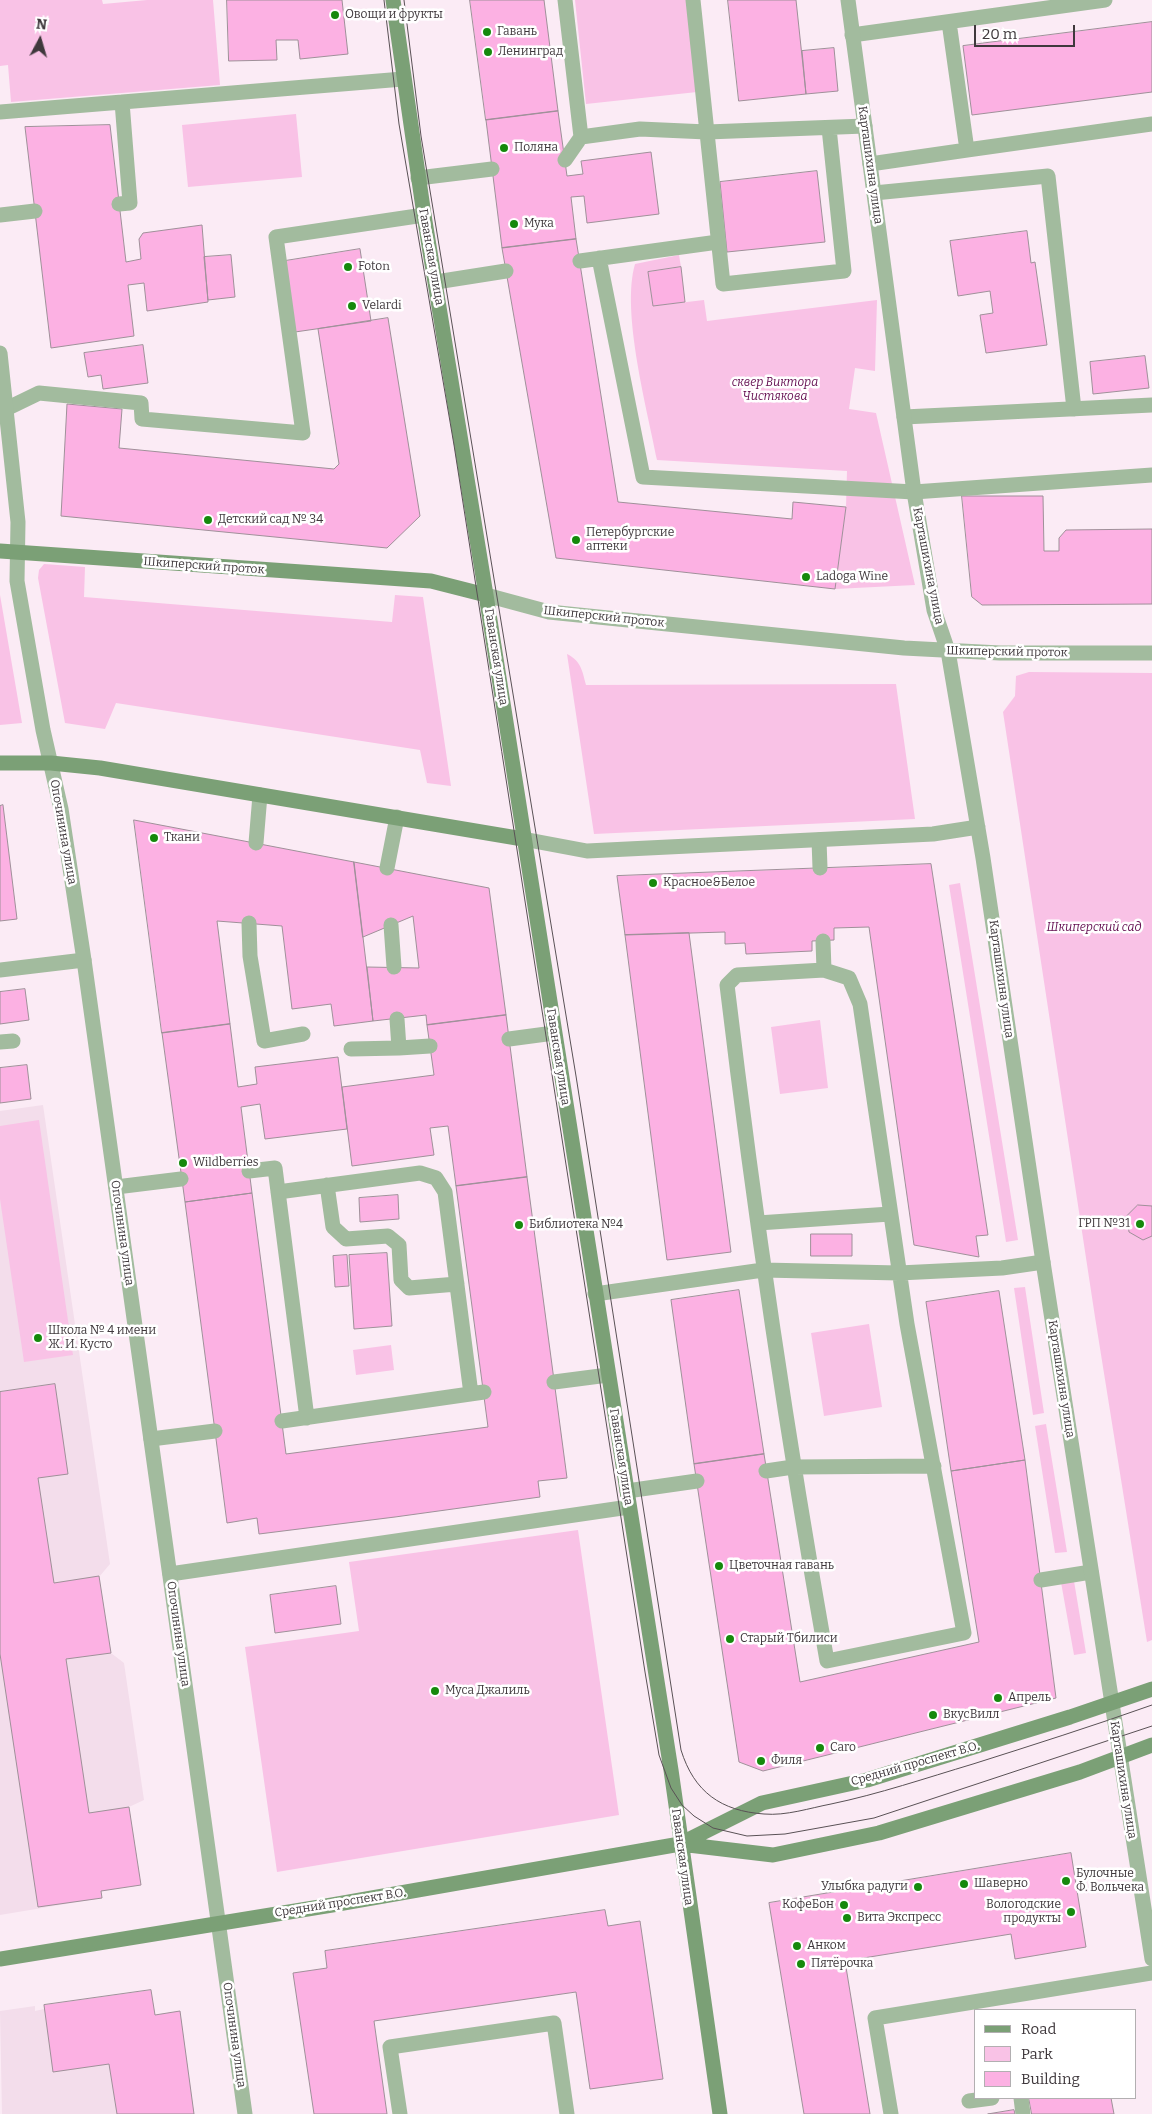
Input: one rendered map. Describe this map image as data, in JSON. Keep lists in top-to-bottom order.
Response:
{
  "streets": {
    "main road": ["Гаванская улица", "Шкиперский проток", "Средний проспект В.О."],
    "street": ["Карташихина улица", "Опочинина улица"]
  },
  "crossings": [
    ["Карташихина улица", "Шкиперский проток"],
    ["Карташихина улица", "Средний проспект В.О."],
    ["Гаванская улица", "Шкиперский проток"],
    ["Гаванская улица", "Средний проспект В.О."],
    ["Шкиперский проток", "Опочинина улица"],
    ["Опочинина улица", "Средний проспект В.О."]
  ],
  "parks": ["сквер Виктора Чистякова", "Шкиперский сад"],
  "places": [
    "Овощи и фрукты",
    "Гавань",
    "Ленинград",
    "Поляна",
    "Мука",
    "Foton",
    "Velardi",
    "Детский сад № 34",
    "Петербургские аптеки",
    "Ladoga Wine",
    "Ткани",
    "Красное&Белое",
    "Wildberries",
    "ГРП №31",
    "Библиотека №4",
    "Школа № 4 имени Ж. И. Кусто",
    "Цветочная гавань",
    "Старый Тбилиси",
    "Муса Джалиль",
    "Апрель",
    "ВкусВилл",
    "Caro",
    "Филя",
    "Булочные Ф. Вольчека",
    "Шаверно",
    "Улыбка радуги",
    "КофеБон",
    "Вологодские продукты",
    "Вита Экспресс",
    "Анком",
    "Пятёрочка"
  ],
  "legend": ["Road", "Park", "Building"],
  "scale_bar": "20 m",
  "north": "top"
}
